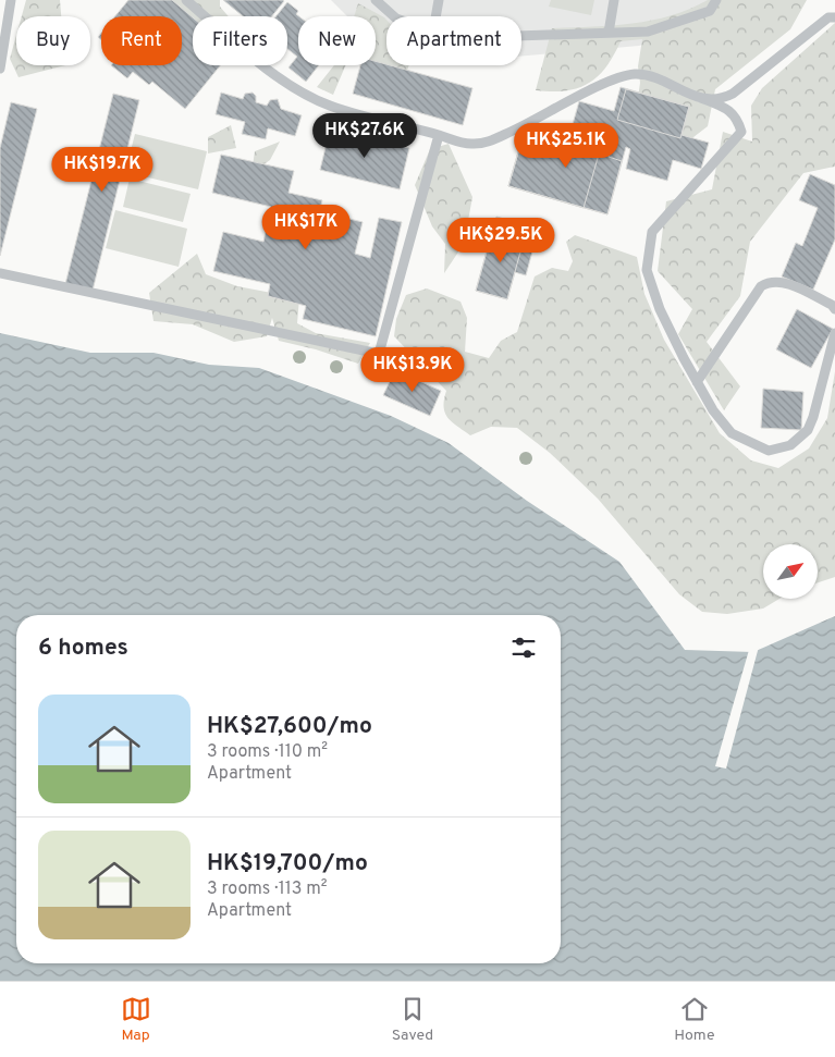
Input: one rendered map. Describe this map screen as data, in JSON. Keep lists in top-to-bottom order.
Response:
{
  "north": "top right",
  "page": {
    "chip": [
      "Buy",
      "Rent",
      "Filters",
      "New",
      "Apartment"
    ],
    "price": [
      "HK$27.6K",
      "HK$25.1K",
      "HK$19.7K",
      "HK$17K",
      "HK$29.5K",
      "HK$13.9K"
    ],
    "heading": "6 homes",
    "list": [
      {
        "name": "HK$27,600/mo",
        "note": "3 rooms · 110 m² · Apartment"
      },
      {
        "name": "HK$19,700/mo",
        "note": "3 rooms · 113 m² · Apartment"
      }
    ],
    "tabs": ["Map", "Saved", "Home"]
  }
}
